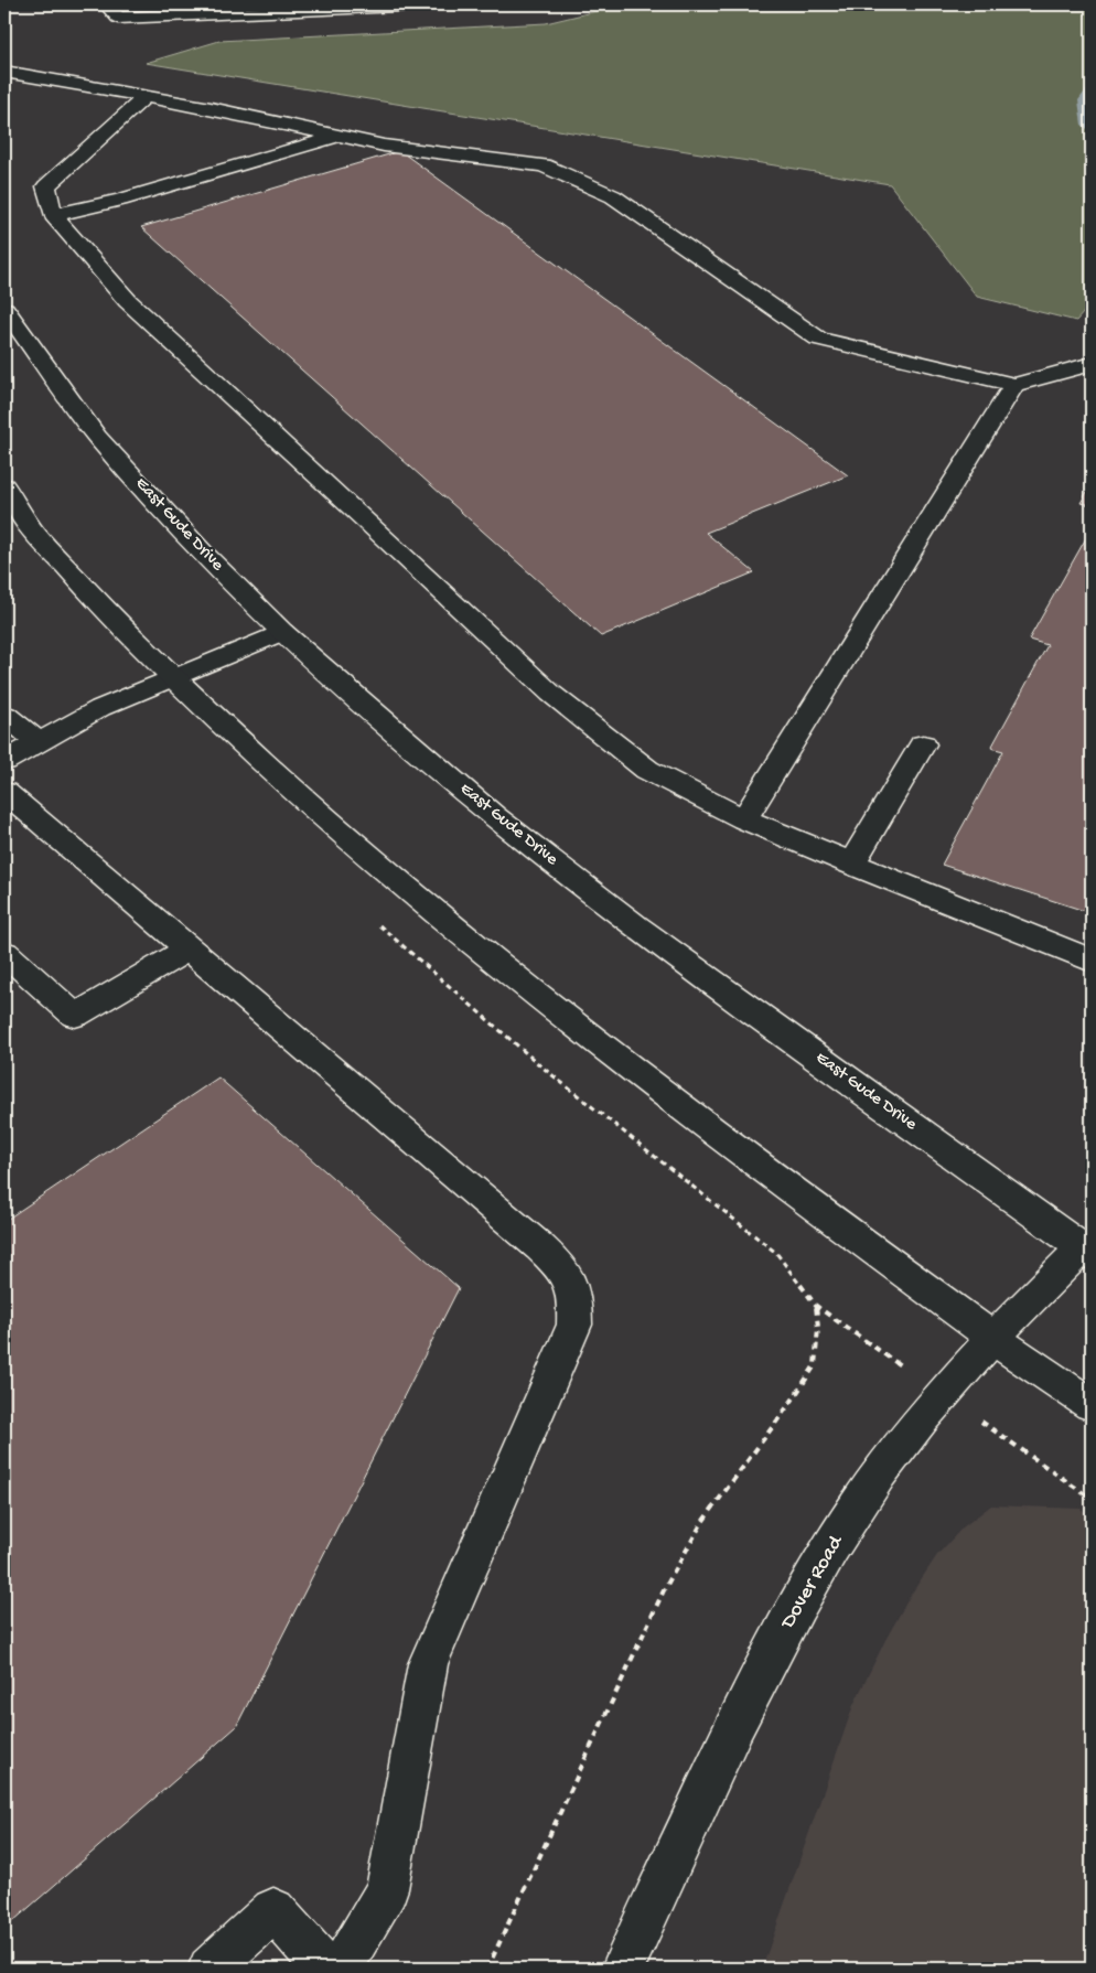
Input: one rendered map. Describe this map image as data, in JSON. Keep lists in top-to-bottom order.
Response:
{
  "streets": {
    "main road": ["East Gude Drive", "Dover Road"]
  },
  "crossings": [
    ["East Gude Drive", "Dover Road"]
  ]
}
